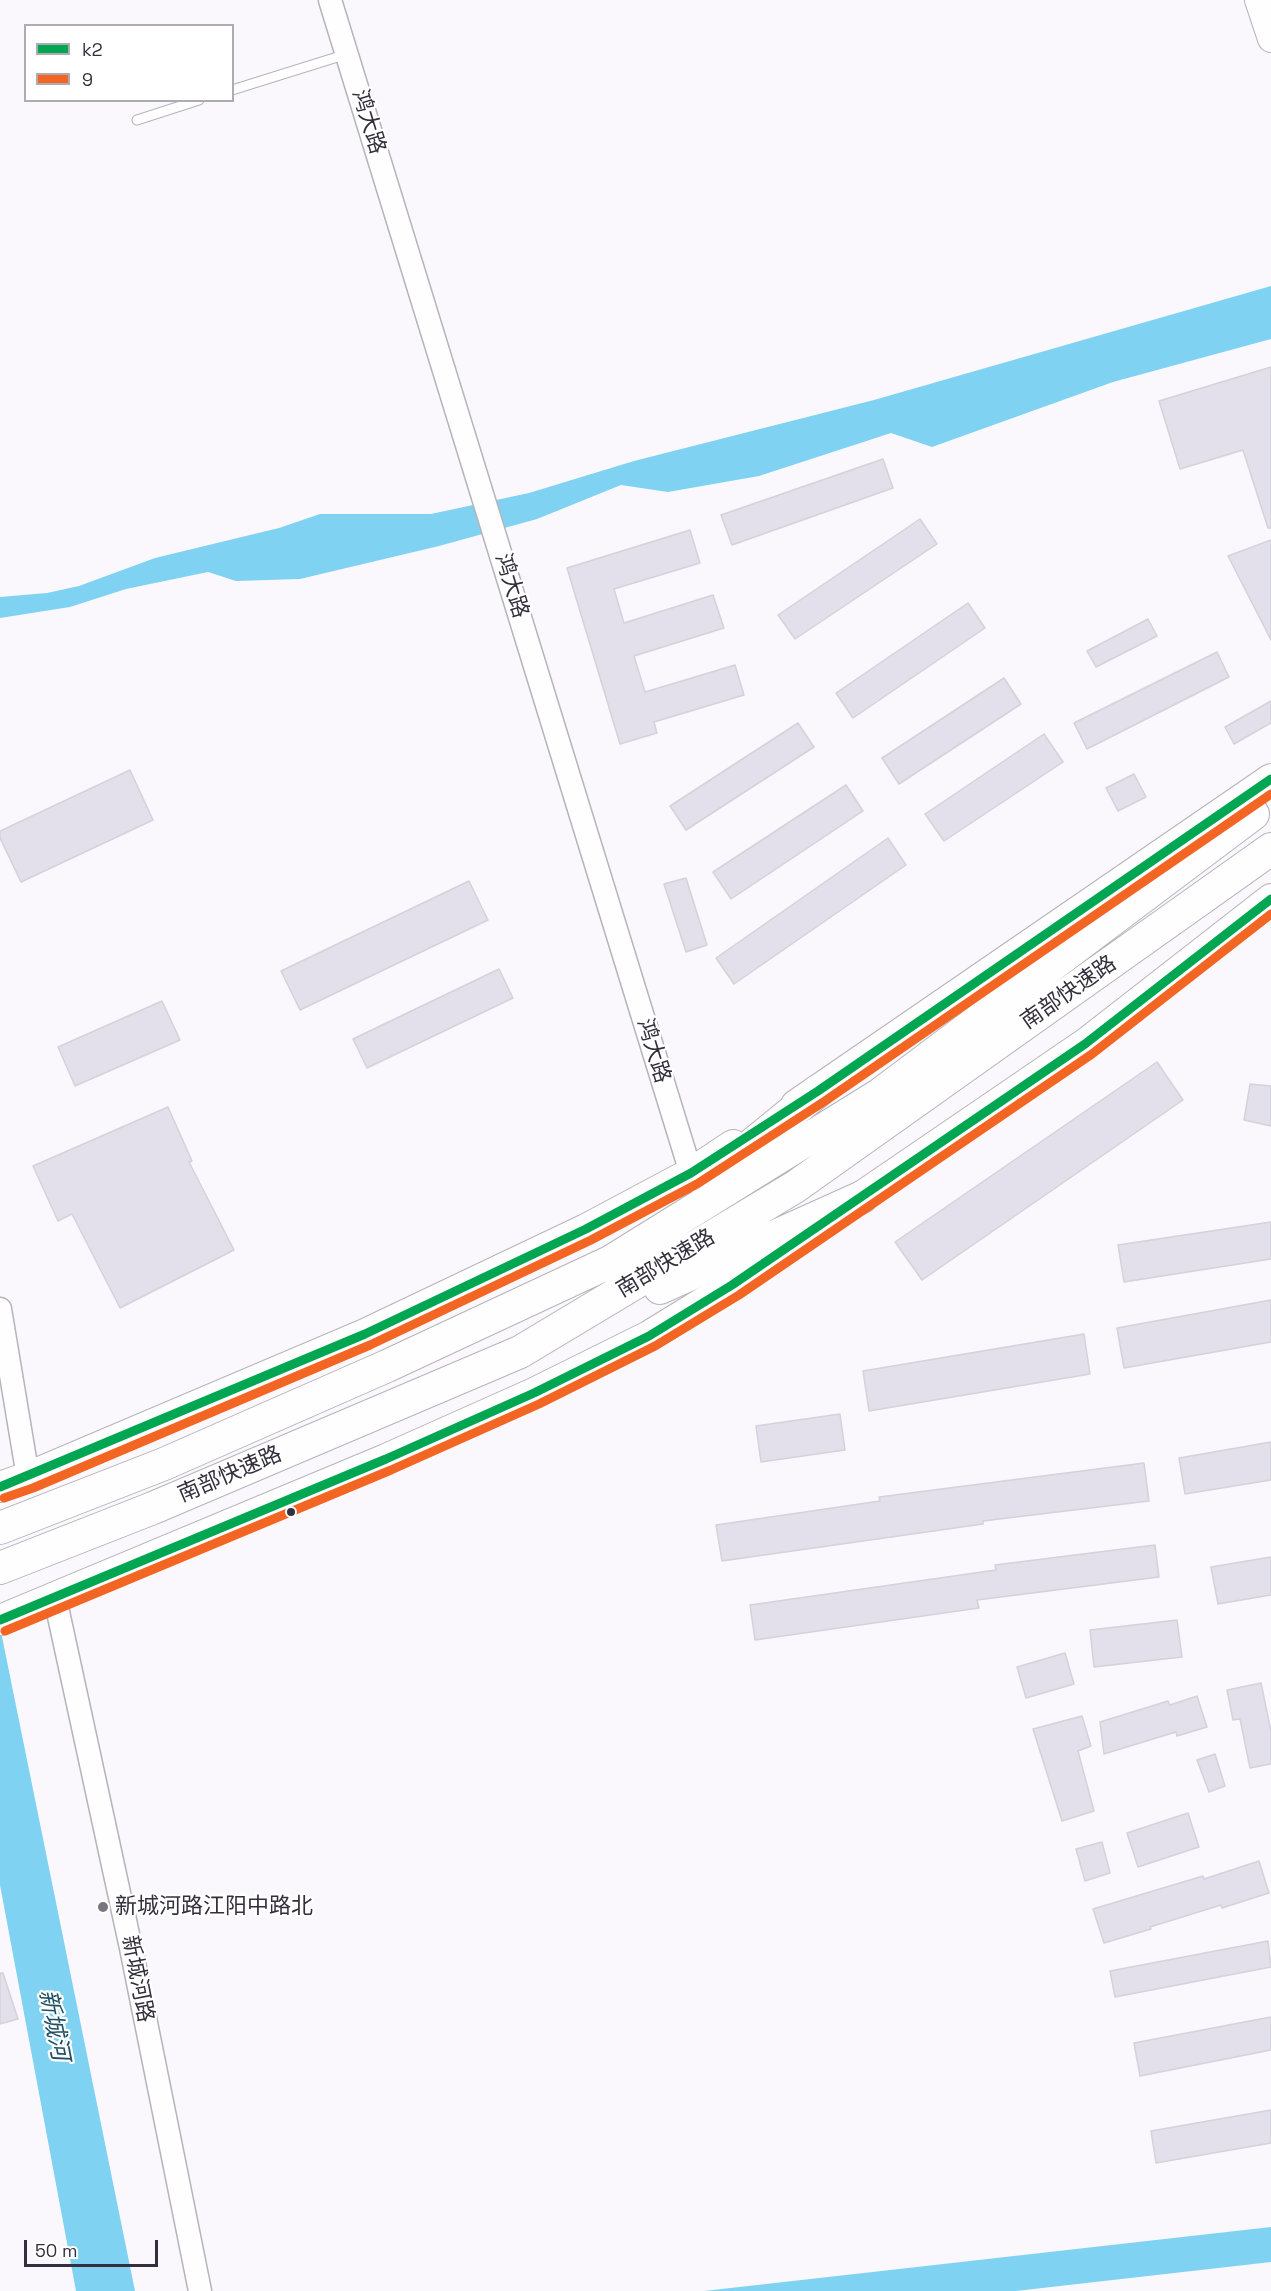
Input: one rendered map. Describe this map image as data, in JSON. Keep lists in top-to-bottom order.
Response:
{
  "streets": {
    "highway": ["南部快速路"],
    "street": ["鸿大路", "新城河路"]
  },
  "water": ["新城河"],
  "places": ["新城河路江阳中路北"],
  "lines": ["transit line k2", "transit line 9"],
  "legend": ["k2", "9"],
  "scale_bar": "50 m"
}
